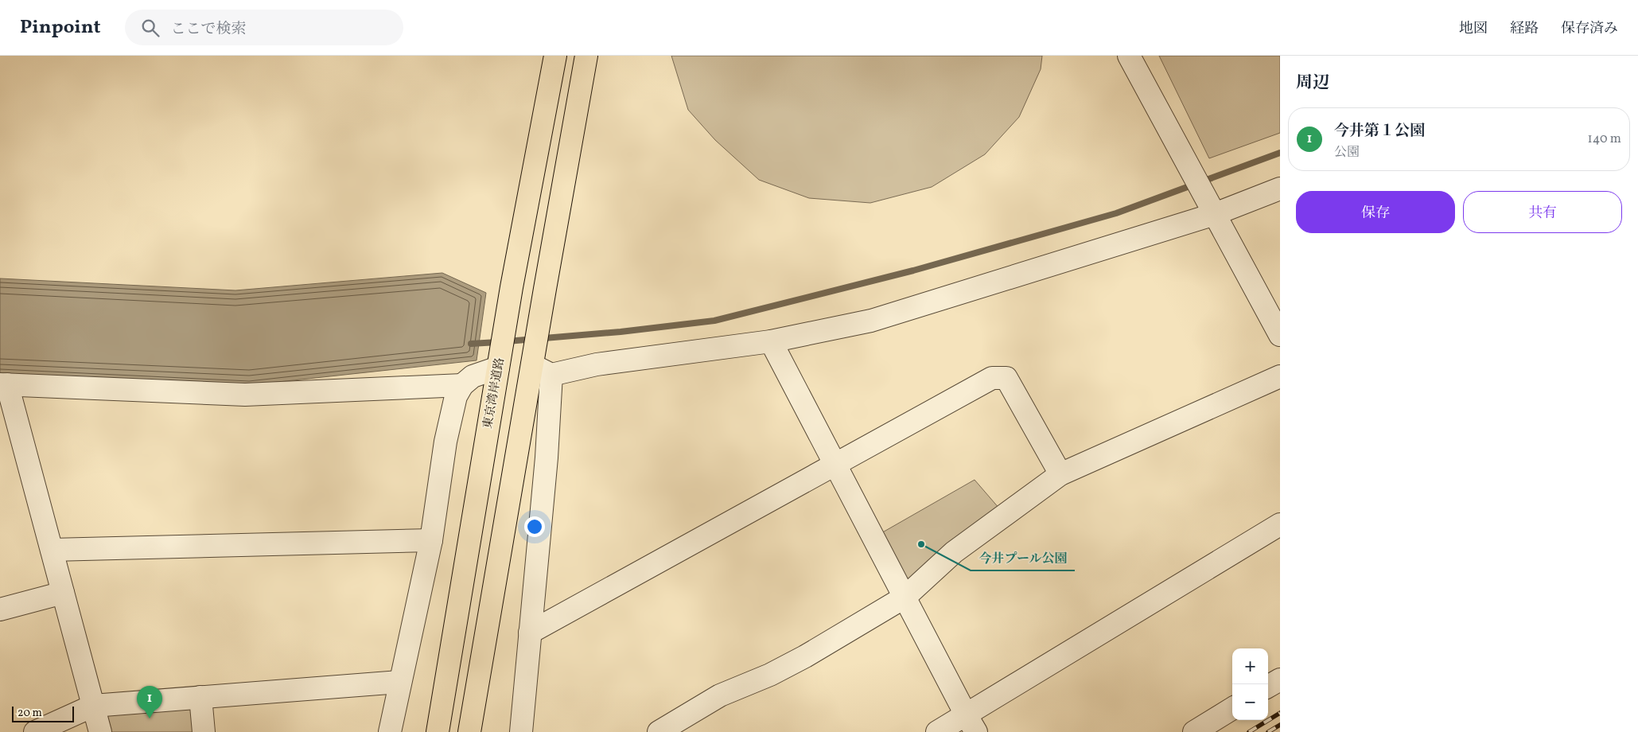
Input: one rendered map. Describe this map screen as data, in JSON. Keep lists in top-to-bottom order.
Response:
{
  "streets": {
    "highway": ["東京湾岸道路"]
  },
  "places": ["今井プール公園"],
  "scale_bar": "20 m",
  "page": {
    "header": "Pinpoint",
    "search": "ここで検索",
    "nav": ["地図", "経路", "保存済み"],
    "heading": "周辺",
    "list": [
      {
        "mark": "1",
        "name": "今井第１公園",
        "note": "公園",
        "value": "140 m"
      }
    ],
    "buttons": ["保存", "共有"],
    "map_buttons": ["+", "−"],
    "pins": "1",
    "scale": "20 m"
  }
}
